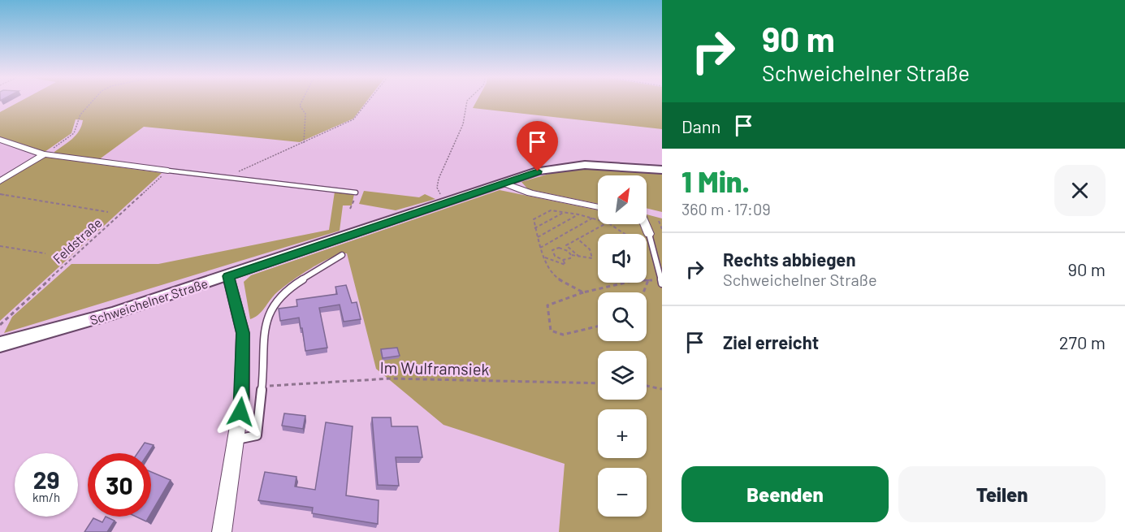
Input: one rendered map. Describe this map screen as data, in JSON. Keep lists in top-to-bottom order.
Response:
{
  "streets": {
    "street": ["Schweichelner Straße"],
    "path": ["Feldstraße", "Im Wulframsiek"]
  },
  "north": "top right",
  "page": {
    "turn": ["90 m", "Schweichelner Straße"],
    "then": "Dann",
    "heading": ["1 Min.", "360 m · 17:09"],
    "map_buttons": ["+", "−"],
    "list": [
      {
        "name": "Rechts abbiegen",
        "note": "Schweichelner Straße",
        "value": "90 m"
      },
      {
        "name": "Ziel erreicht",
        "value": "270 m"
      }
    ],
    "speed": "29 km/h",
    "limit": "30",
    "buttons": ["Beenden", "Teilen"]
  }
}
